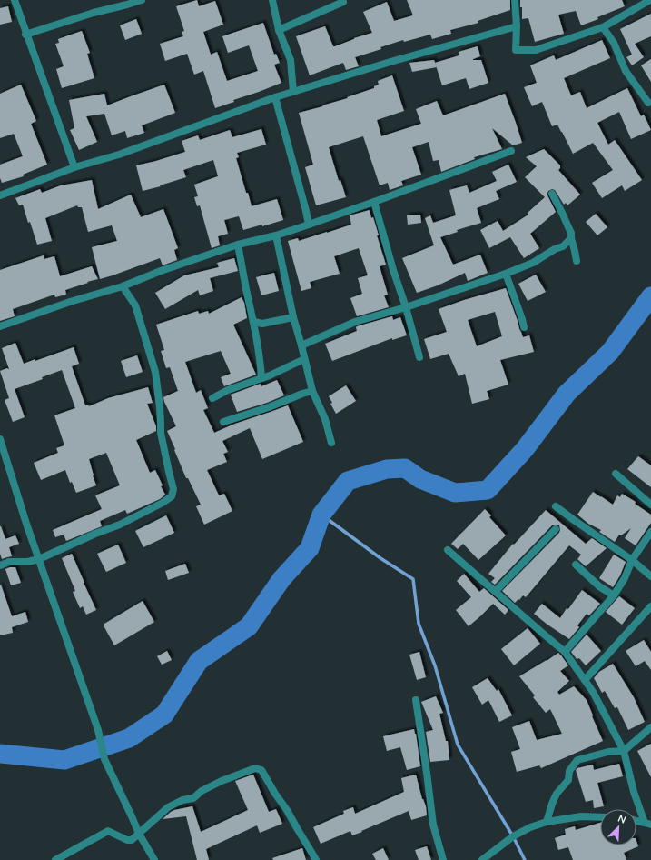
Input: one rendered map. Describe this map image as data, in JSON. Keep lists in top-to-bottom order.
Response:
{
  "north": "top right"
}
